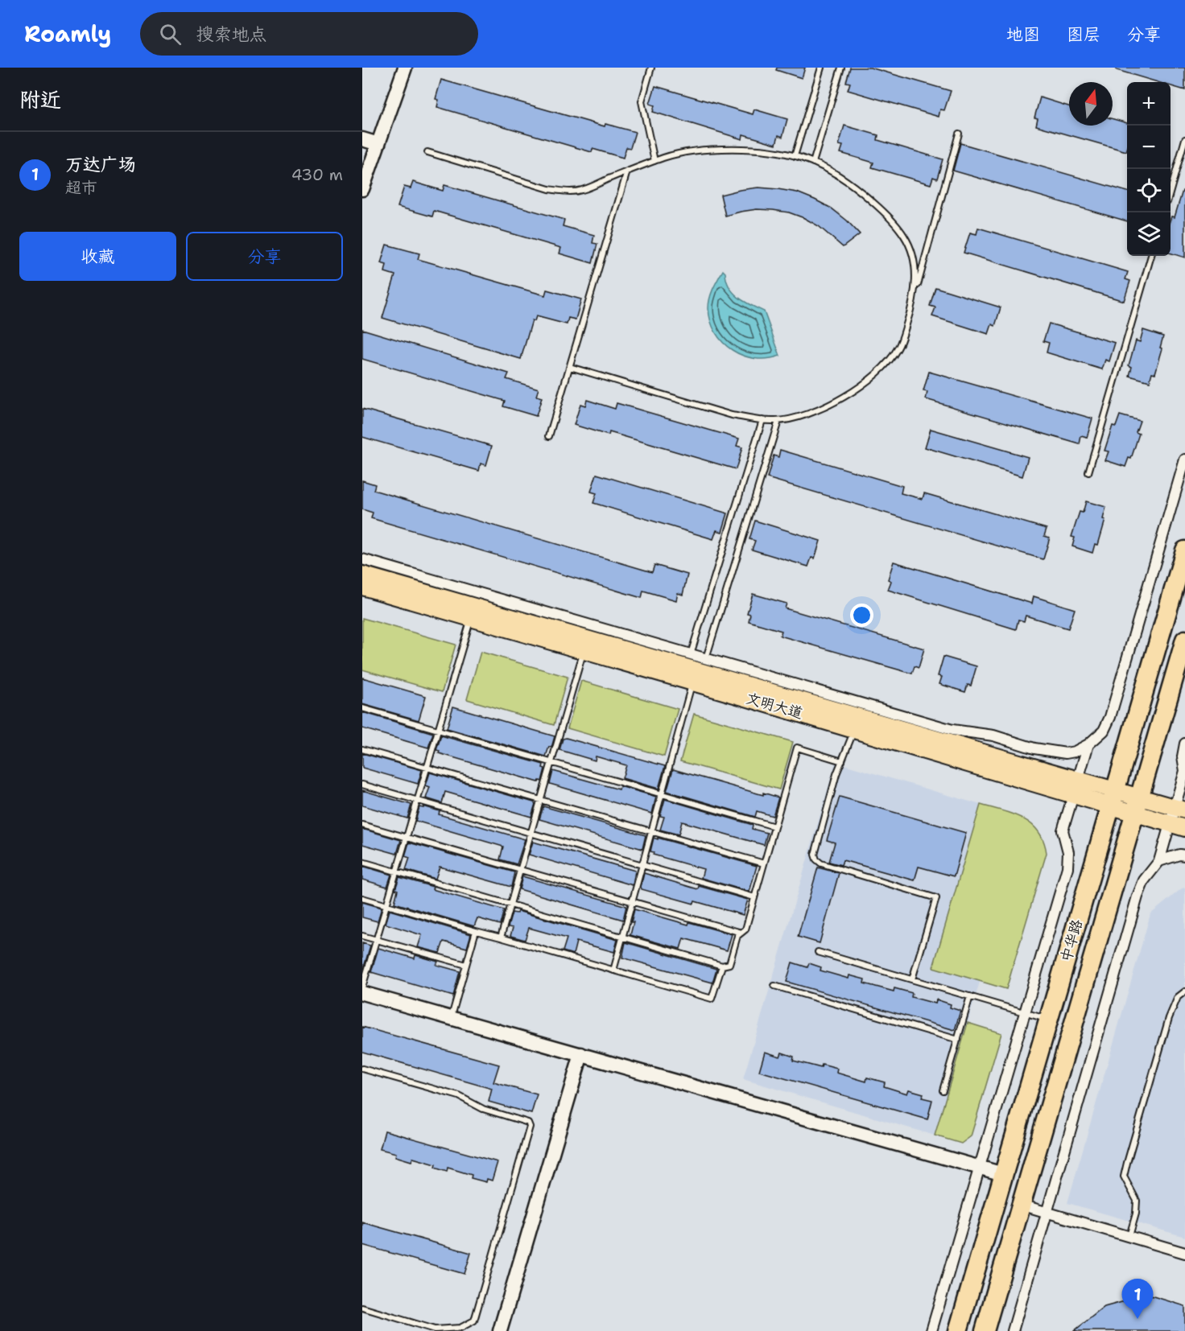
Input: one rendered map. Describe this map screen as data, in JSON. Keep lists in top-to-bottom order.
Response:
{
  "streets": {
    "highway": ["中华路"],
    "main road": ["文明大道"]
  },
  "crossings": [
    ["文明大道", "中华路"]
  ],
  "north": "top",
  "page": {
    "header": "Roamly",
    "search": "搜索地点",
    "nav": ["地图", "图层", "分享"],
    "heading": "附近",
    "map_buttons": ["+", "−"],
    "list": [
      {
        "mark": "1",
        "name": "万达广场",
        "note": "超市",
        "value": "430 m"
      }
    ],
    "buttons": ["收藏", "分享"],
    "pins": "1"
  }
}
